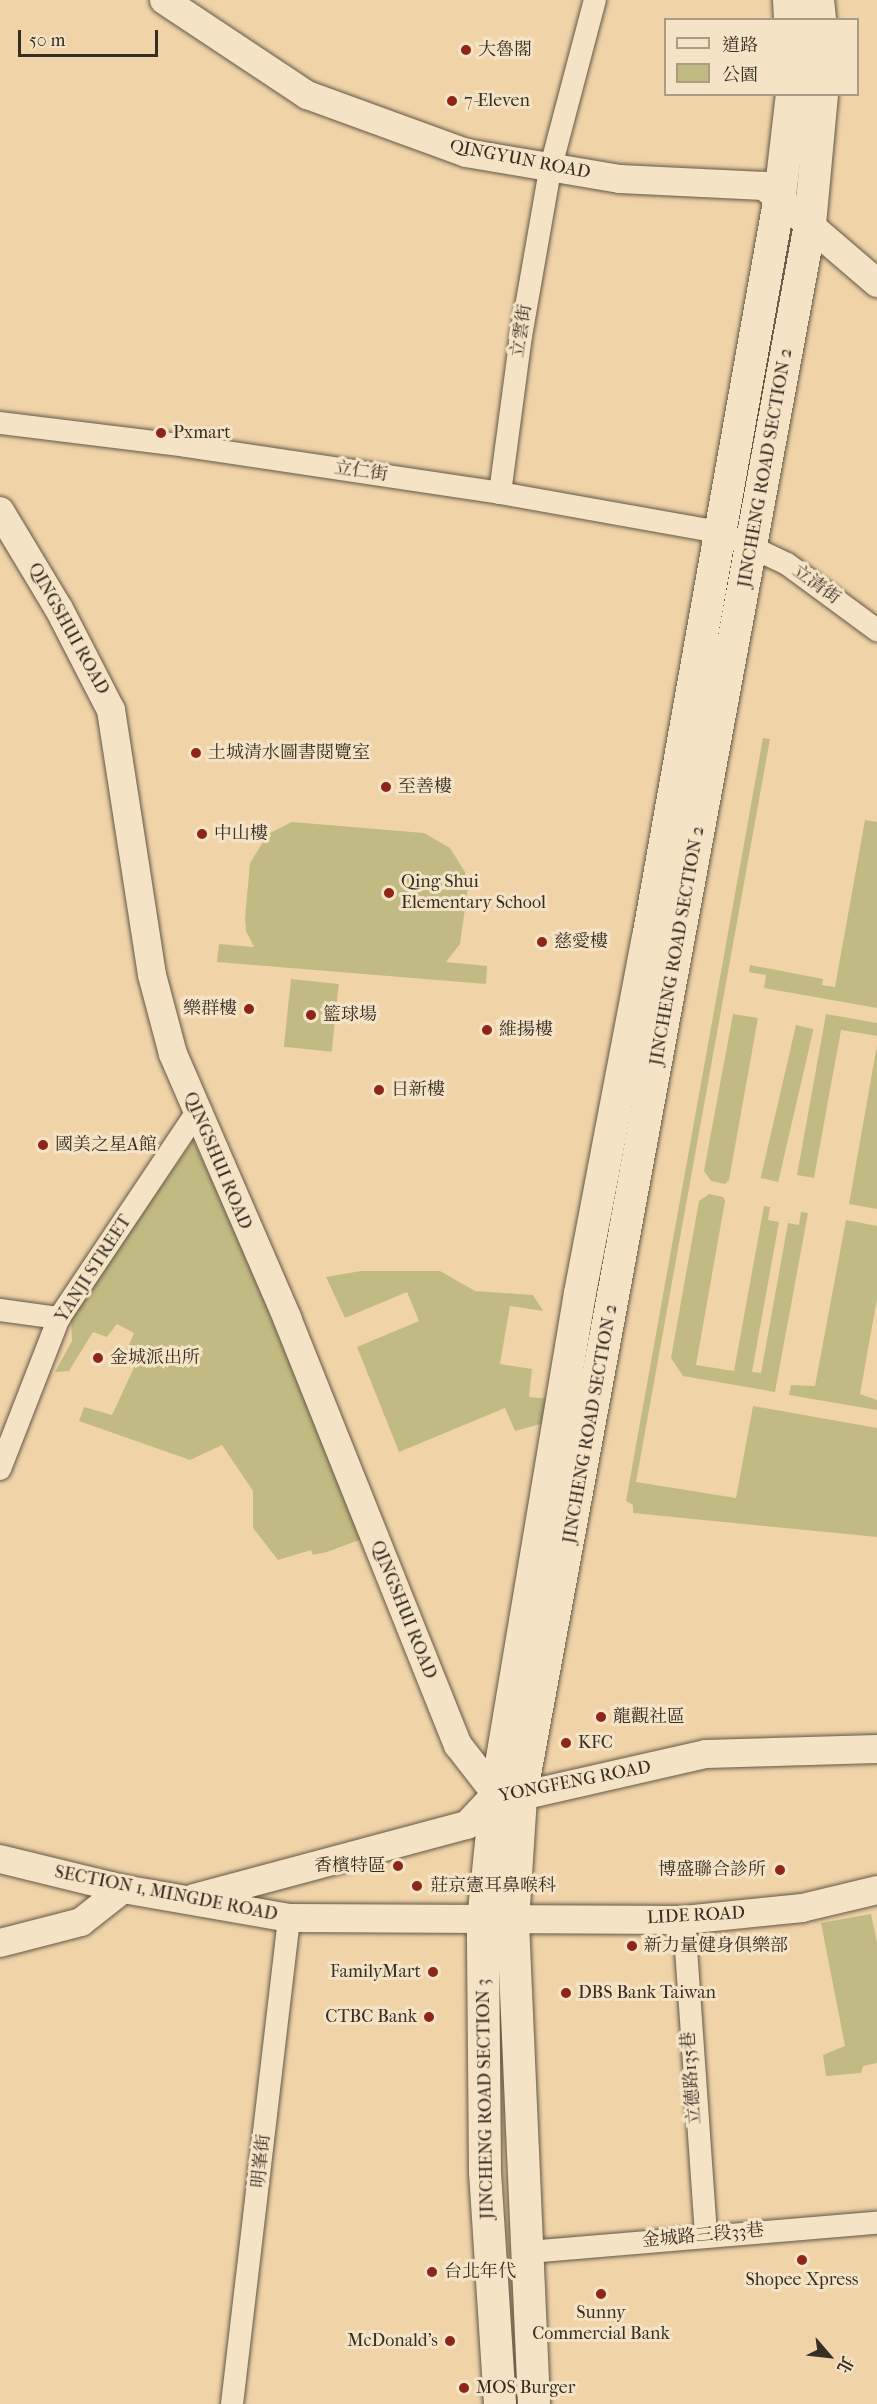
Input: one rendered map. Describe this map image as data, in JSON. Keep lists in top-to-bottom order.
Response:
{
  "streets": {
    "main road": ["JINCHENG ROAD SECTION 2", "JINCHENG ROAD SECTION 3"],
    "street": [
      "QINGYUN ROAD",
      "立雲街",
      "立仁街",
      "立清街",
      "QINGSHUI ROAD",
      "YANJI STREET",
      "YONGFENG ROAD",
      "SECTION 1, MINGDE ROAD",
      "LIDE ROAD",
      "立德路135巷",
      "明峯街",
      "金城路三段33巷"
    ]
  },
  "crossings": [
    ["QINGYUN ROAD", "立雲街"],
    ["QINGYUN ROAD", "JINCHENG ROAD SECTION 2"],
    ["立雲街", "立仁街"],
    ["JINCHENG ROAD SECTION 2", "立仁街"],
    ["JINCHENG ROAD SECTION 2", "立清街"],
    ["JINCHENG ROAD SECTION 2", "QINGSHUI ROAD"],
    ["JINCHENG ROAD SECTION 2", "YONGFENG ROAD"],
    ["JINCHENG ROAD SECTION 2", "JINCHENG ROAD SECTION 3"],
    ["立仁街", "立清街"],
    ["QINGSHUI ROAD", "YANJI STREET"],
    ["QINGSHUI ROAD", "YONGFENG ROAD"],
    ["QINGSHUI ROAD", "JINCHENG ROAD SECTION 3"],
    ["YONGFENG ROAD", "SECTION 1, MINGDE ROAD"],
    ["YONGFENG ROAD", "JINCHENG ROAD SECTION 3"],
    ["SECTION 1, MINGDE ROAD", "LIDE ROAD"],
    ["SECTION 1, MINGDE ROAD", "JINCHENG ROAD SECTION 3"],
    ["SECTION 1, MINGDE ROAD", "明峯街"],
    ["LIDE ROAD", "立德路135巷"],
    ["LIDE ROAD", "JINCHENG ROAD SECTION 3"],
    ["立德路135巷", "金城路三段33巷"],
    ["JINCHENG ROAD SECTION 3", "金城路三段33巷"]
  ],
  "places": [
    "大魯閣",
    "7-Eleven",
    "Pxmart",
    "土城清水圖書閱覽室",
    "至善樓",
    "中山樓",
    "Qing Shui Elementary School",
    "慈愛樓",
    "樂群樓",
    "籃球場",
    "維揚樓",
    "日新樓",
    "國美之星A館",
    "金城派出所",
    "龍觀社區",
    "KFC",
    "香檳特區",
    "博盛聯合診所",
    "莊京憲耳鼻喉科",
    "新力量健身俱樂部",
    "FamilyMart",
    "DBS Bank Taiwan",
    "CTBC Bank",
    "Shopee Xpress",
    "台北年代",
    "Sunny Commercial Bank",
    "McDonald's",
    "MOS Burger"
  ],
  "legend": ["道路", "公園"],
  "scale_bar": "50 m",
  "north": "bottom right"
}
